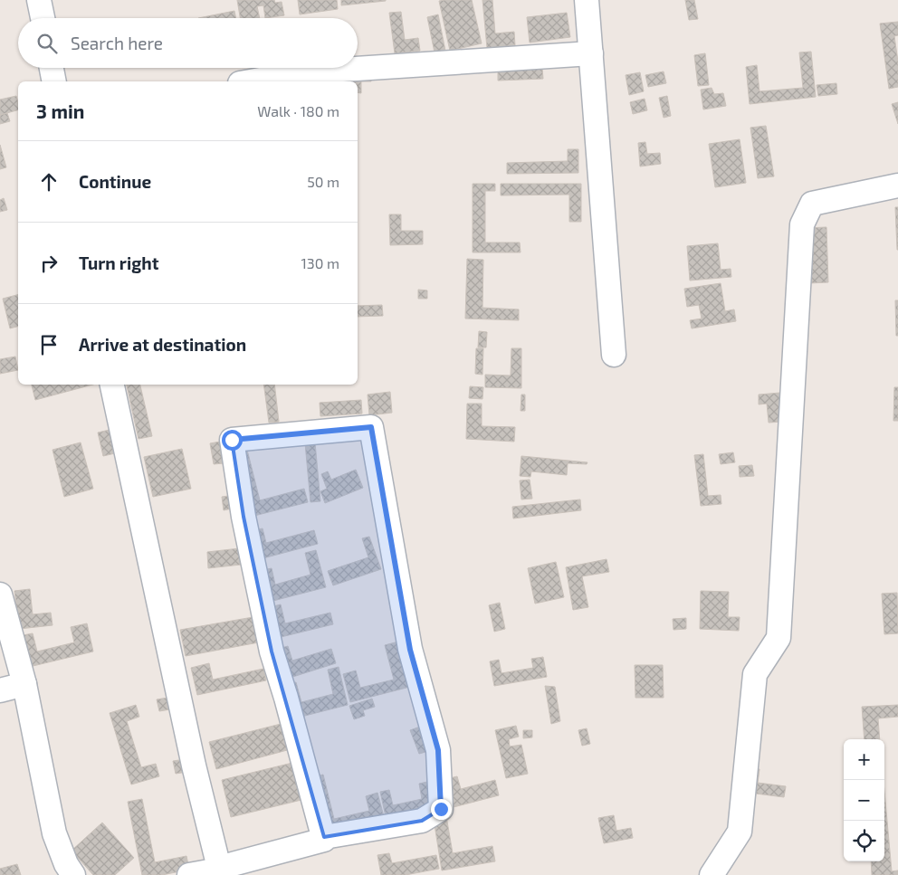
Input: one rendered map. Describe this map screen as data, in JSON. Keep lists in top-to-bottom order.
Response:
{
  "page": {
    "search": "Search here",
    "heading": ["3 min", "Walk · 180 m"],
    "list": [
      ["Continue", "50 m"],
      ["Turn right", "130 m"],
      "Arrive at destination"
    ],
    "map_buttons": ["+", "−"]
  }
}
